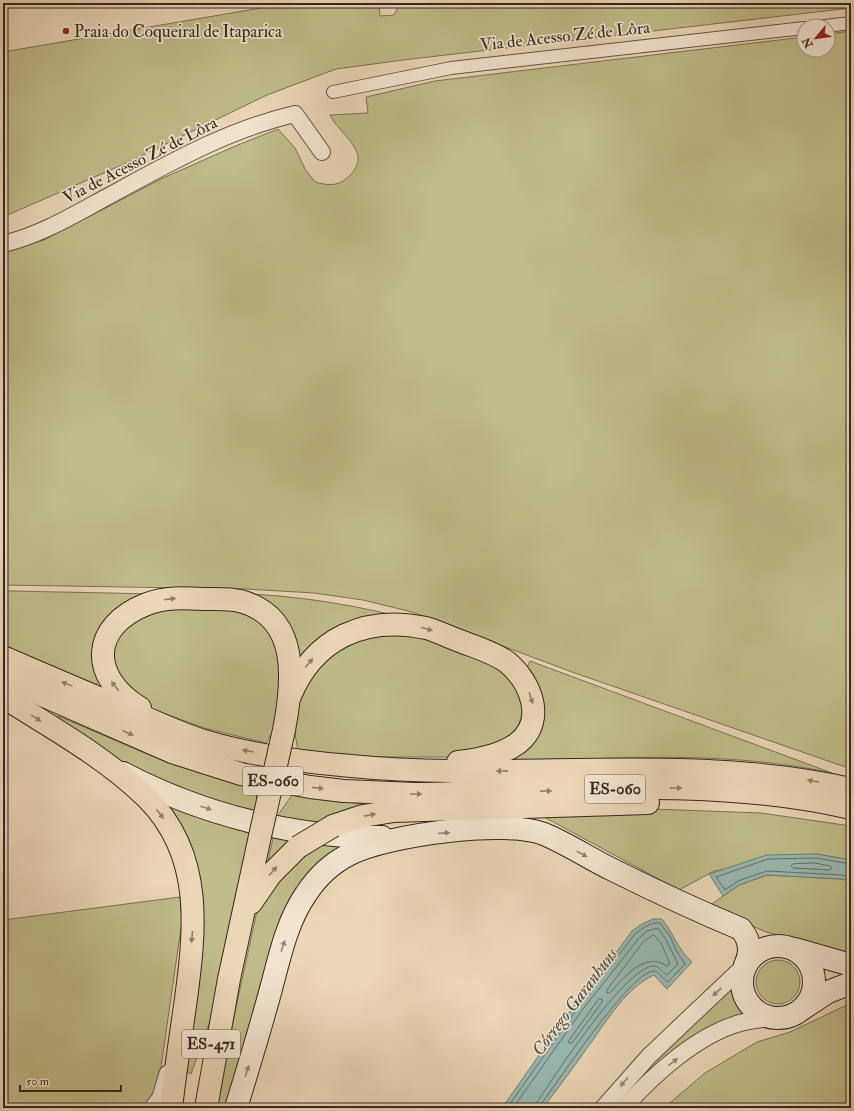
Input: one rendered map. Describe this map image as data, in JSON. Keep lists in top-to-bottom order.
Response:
{
  "streets": {
    "main road": ["ES-060", "ES-471"],
    "street": ["Via de Acesso Zé de Lôra"]
  },
  "water": ["Córrego Garanhuns"],
  "places": ["Praia do Coqueiral de Itaparica"],
  "scale_bar": "50 m",
  "north": "bottom left"
}
